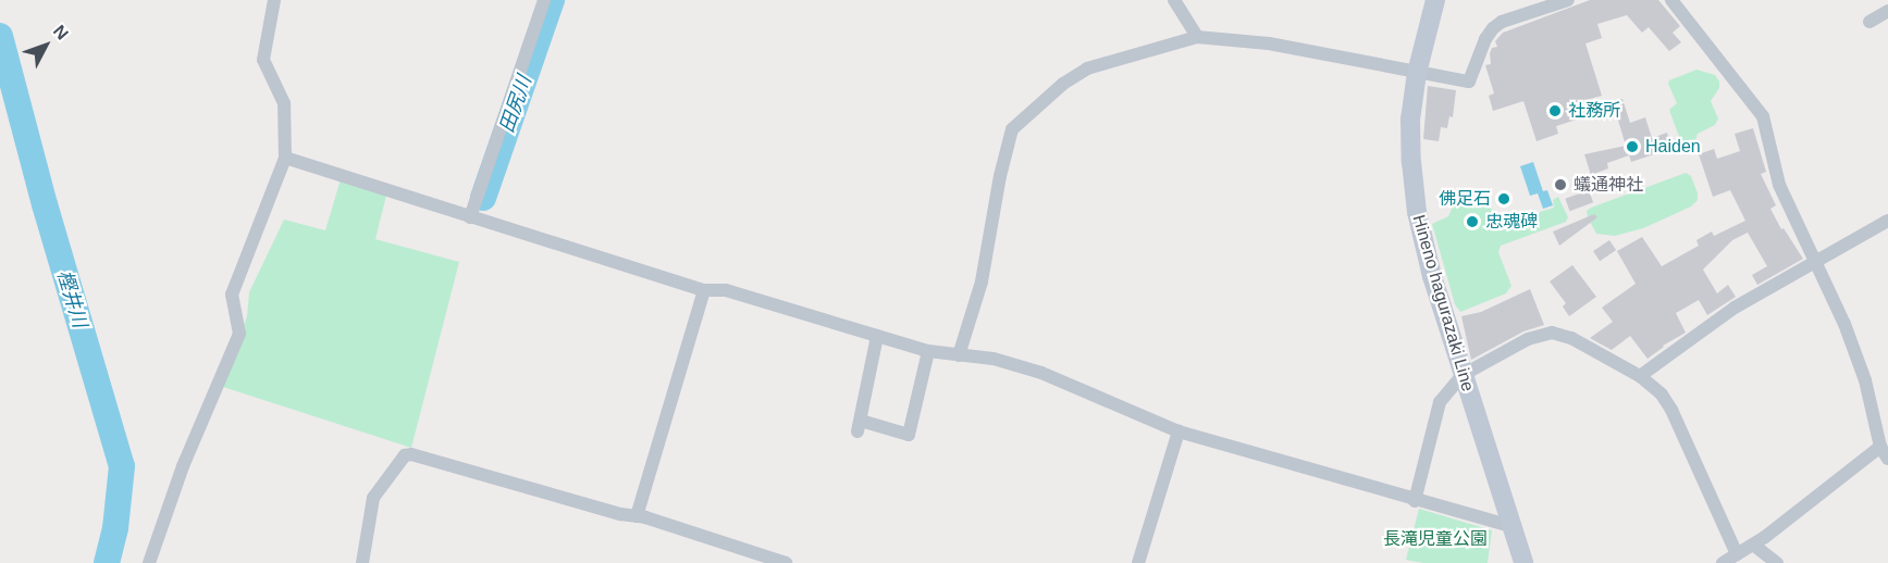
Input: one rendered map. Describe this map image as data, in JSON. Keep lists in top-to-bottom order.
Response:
{
  "streets": {
    "main road": ["Hineno hagurazaki Line"]
  },
  "water": ["田尻川", "樫井川"],
  "parks": ["長滝児童公園"],
  "places": [
    "社務所",
    "Haiden",
    "蟻通神社",
    "佛足石",
    "忠魂碑"
  ],
  "north": "top right"
}
